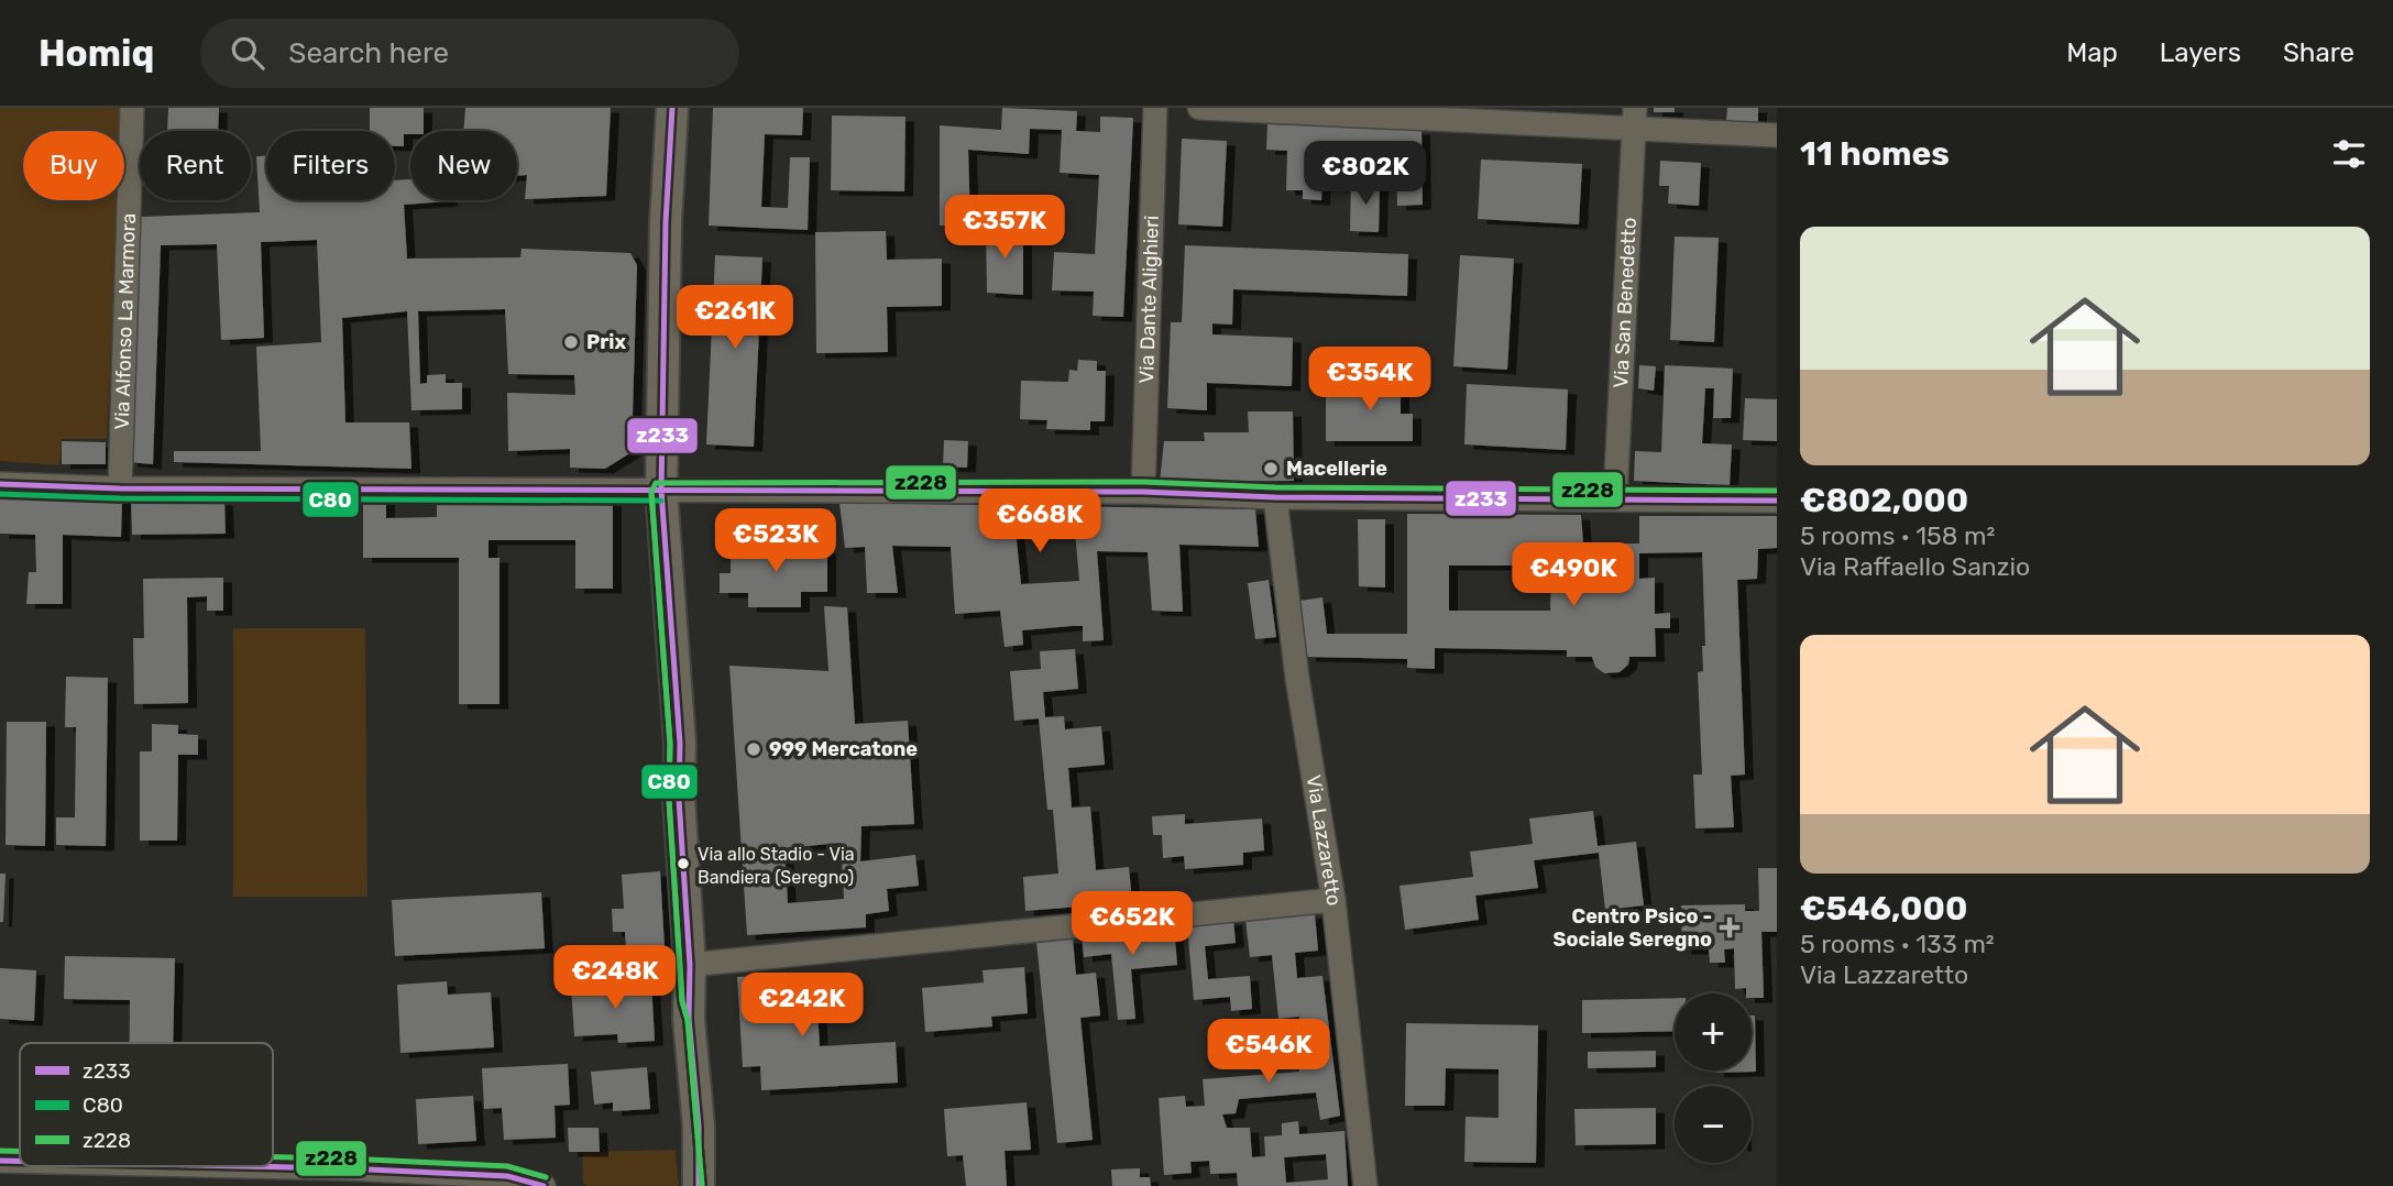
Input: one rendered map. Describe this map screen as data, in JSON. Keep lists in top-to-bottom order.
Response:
{
  "streets": {
    "street": [
      "Via Dante Alighieri",
      "Via San Benedetto",
      "Via Alfonso La Marmora",
      "Via Lazzaretto"
    ]
  },
  "places": {
    "other": [
      "Prix",
      "Macellerie",
      "999 Mercatone",
      "Via allo Stadio - Via Bandiera (Seregno)"
    ],
    "health": ["Centro Psico - Sociale Seregno"]
  },
  "lines": ["transit line z233", "transit line z228", "transit line C80"],
  "legend": ["z233", "C80", "z228"],
  "page": {
    "header": "Homiq",
    "search": "Search here",
    "nav": ["Map", "Layers", "Share"],
    "heading": "11 homes",
    "chip": [
      "Buy",
      "Rent",
      "Filters",
      "New"
    ],
    "price": [
      "€802K",
      "€357K",
      "€261K",
      "€354K",
      "€668K",
      "€523K",
      "€490K",
      "€652K",
      "€248K",
      "€242K",
      "€546K"
    ],
    "list": [
      {
        "name": "€802,000",
        "note": "5 rooms · 158 m² · Via Raffaello Sanzio"
      },
      {
        "name": "€546,000",
        "note": "5 rooms · 133 m² · Via Lazzaretto"
      }
    ],
    "map_buttons": ["+", "−"]
  }
}
